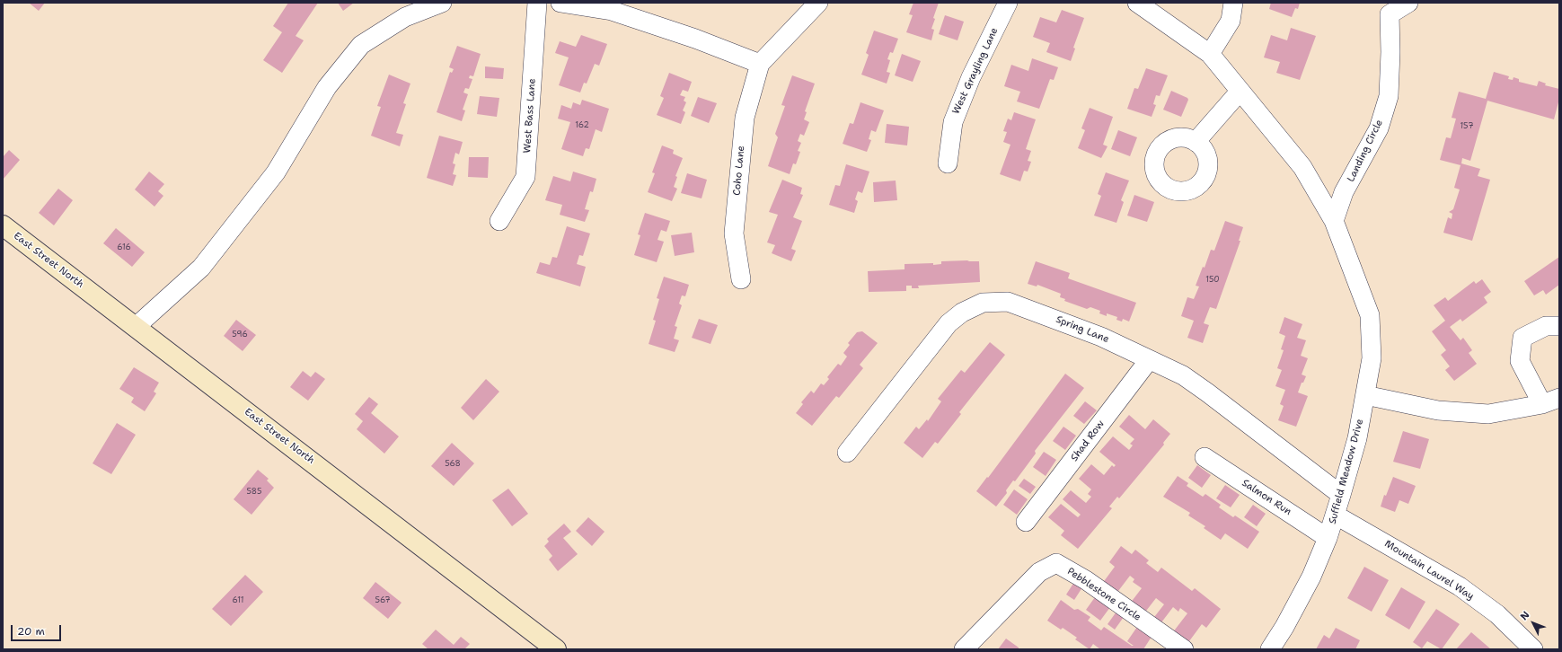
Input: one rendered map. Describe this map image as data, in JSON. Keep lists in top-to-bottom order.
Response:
{
  "streets": {
    "main road": ["East Street North"],
    "street": [
      "West Grayling Lane",
      "West Bass Lane",
      "Landing Circle",
      "Coho Lane",
      "Spring Lane",
      "Shad Row",
      "Suffield Meadow Drive",
      "Salmon Run",
      "Mountain Laurel Way",
      "Pebblestone Circle"
    ]
  },
  "crossings": [
    ["Landing Circle", "Suffield Meadow Drive"],
    ["Spring Lane", "Shad Row"],
    ["Spring Lane", "Suffield Meadow Drive"],
    ["Suffield Meadow Drive", "Salmon Run"],
    ["Suffield Meadow Drive", "Mountain Laurel Way"]
  ],
  "house_numbers": [
    "162",
    "157",
    "616",
    "150",
    "596",
    "568",
    "585",
    "611",
    "567"
  ],
  "scale_bar": "20 m",
  "north": "top left"
}
